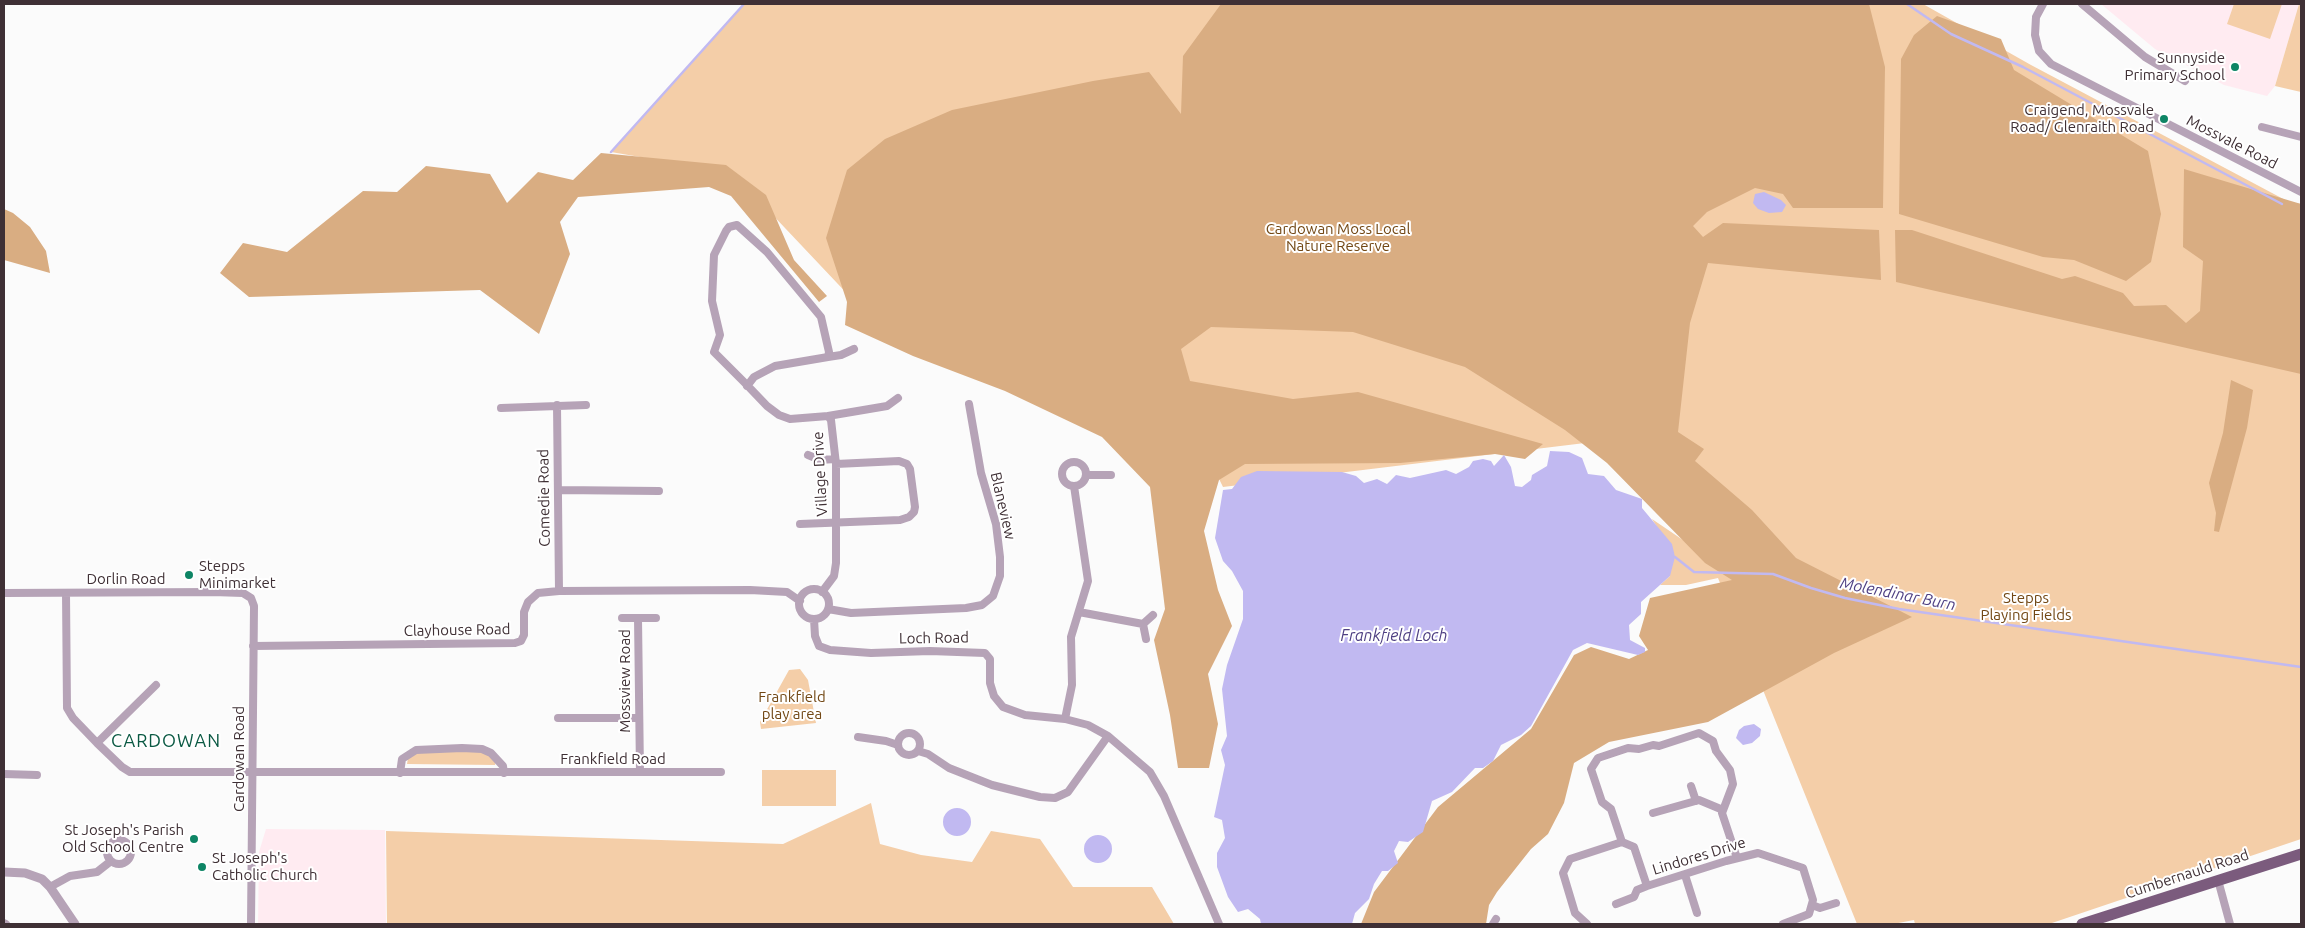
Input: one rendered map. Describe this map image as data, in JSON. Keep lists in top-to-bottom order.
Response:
{
  "streets": {
    "main road": ["Cumbernauld Road"],
    "street": [
      "Mossvale Road",
      "Village Drive",
      "Comedie Road",
      "Blaneview",
      "Dorlin Road",
      "Clayhouse Road",
      "Loch Road",
      "Mossview Road",
      "Cardowan Road",
      "Frankfield Road",
      "Lindores Drive"
    ]
  },
  "crossings": [
    ["Village Drive", "Blaneview"],
    ["Village Drive", "Clayhouse Road"],
    ["Village Drive", "Loch Road"],
    ["Comedie Road", "Clayhouse Road"],
    ["Blaneview", "Clayhouse Road"],
    ["Blaneview", "Loch Road"],
    ["Dorlin Road", "Cardowan Road"],
    ["Dorlin Road", "Frankfield Road"],
    ["Clayhouse Road", "Loch Road"],
    ["Clayhouse Road", "Cardowan Road"],
    ["Mossview Road", "Frankfield Road"],
    ["Cardowan Road", "Frankfield Road"]
  ],
  "districts": ["CARDOWAN"],
  "water": ["Molendinar Burn", "Frankfield Loch"],
  "parks": ["Cardowan Moss Local Nature Reserve", "Stepps Playing Fields", "Frankfield play area"],
  "places": [
    "Sunnyside Primary School",
    "Craigend, Mossvale Road/ Glenraith Road",
    "Stepps Minimarket",
    "St Joseph's Parish Old School Centre",
    "St Joseph's Catholic Church"
  ]
}
